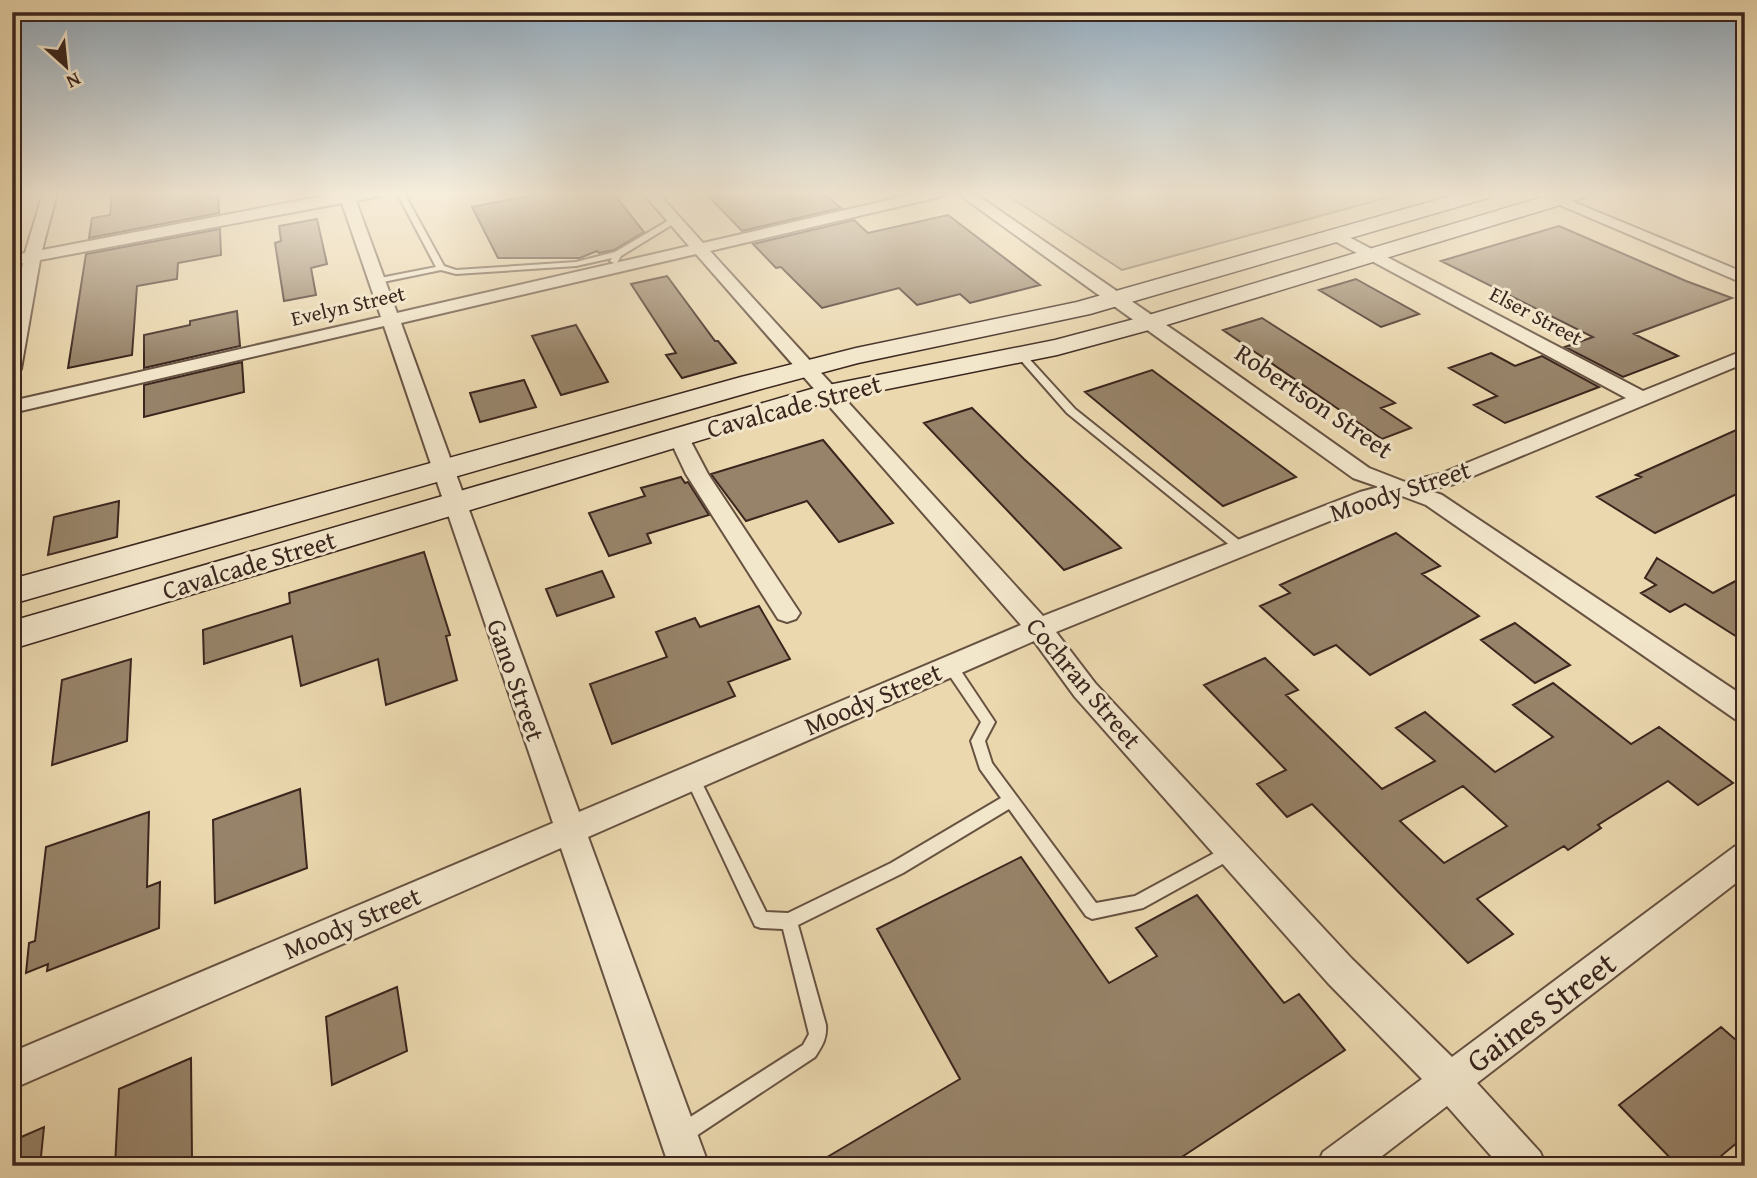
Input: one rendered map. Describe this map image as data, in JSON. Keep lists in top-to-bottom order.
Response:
{
  "streets": {
    "main road": ["Cavalcade Street"],
    "street": [
      "Evelyn Street",
      "Elser Street",
      "Robertson Street",
      "Moody Street",
      "Gano Street",
      "Cochran Street",
      "Gaines Street"
    ]
  },
  "crossings": [
    ["Evelyn Street", "Gano Street"],
    ["Elser Street", "Cavalcade Street"],
    ["Elser Street", "Moody Street"],
    ["Robertson Street", "Cavalcade Street"],
    ["Robertson Street", "Moody Street"],
    ["Cavalcade Street", "Gano Street"],
    ["Cavalcade Street", "Cochran Street"],
    ["Moody Street", "Gano Street"],
    ["Moody Street", "Cochran Street"],
    ["Cochran Street", "Gaines Street"]
  ],
  "north": "bottom right"
}
